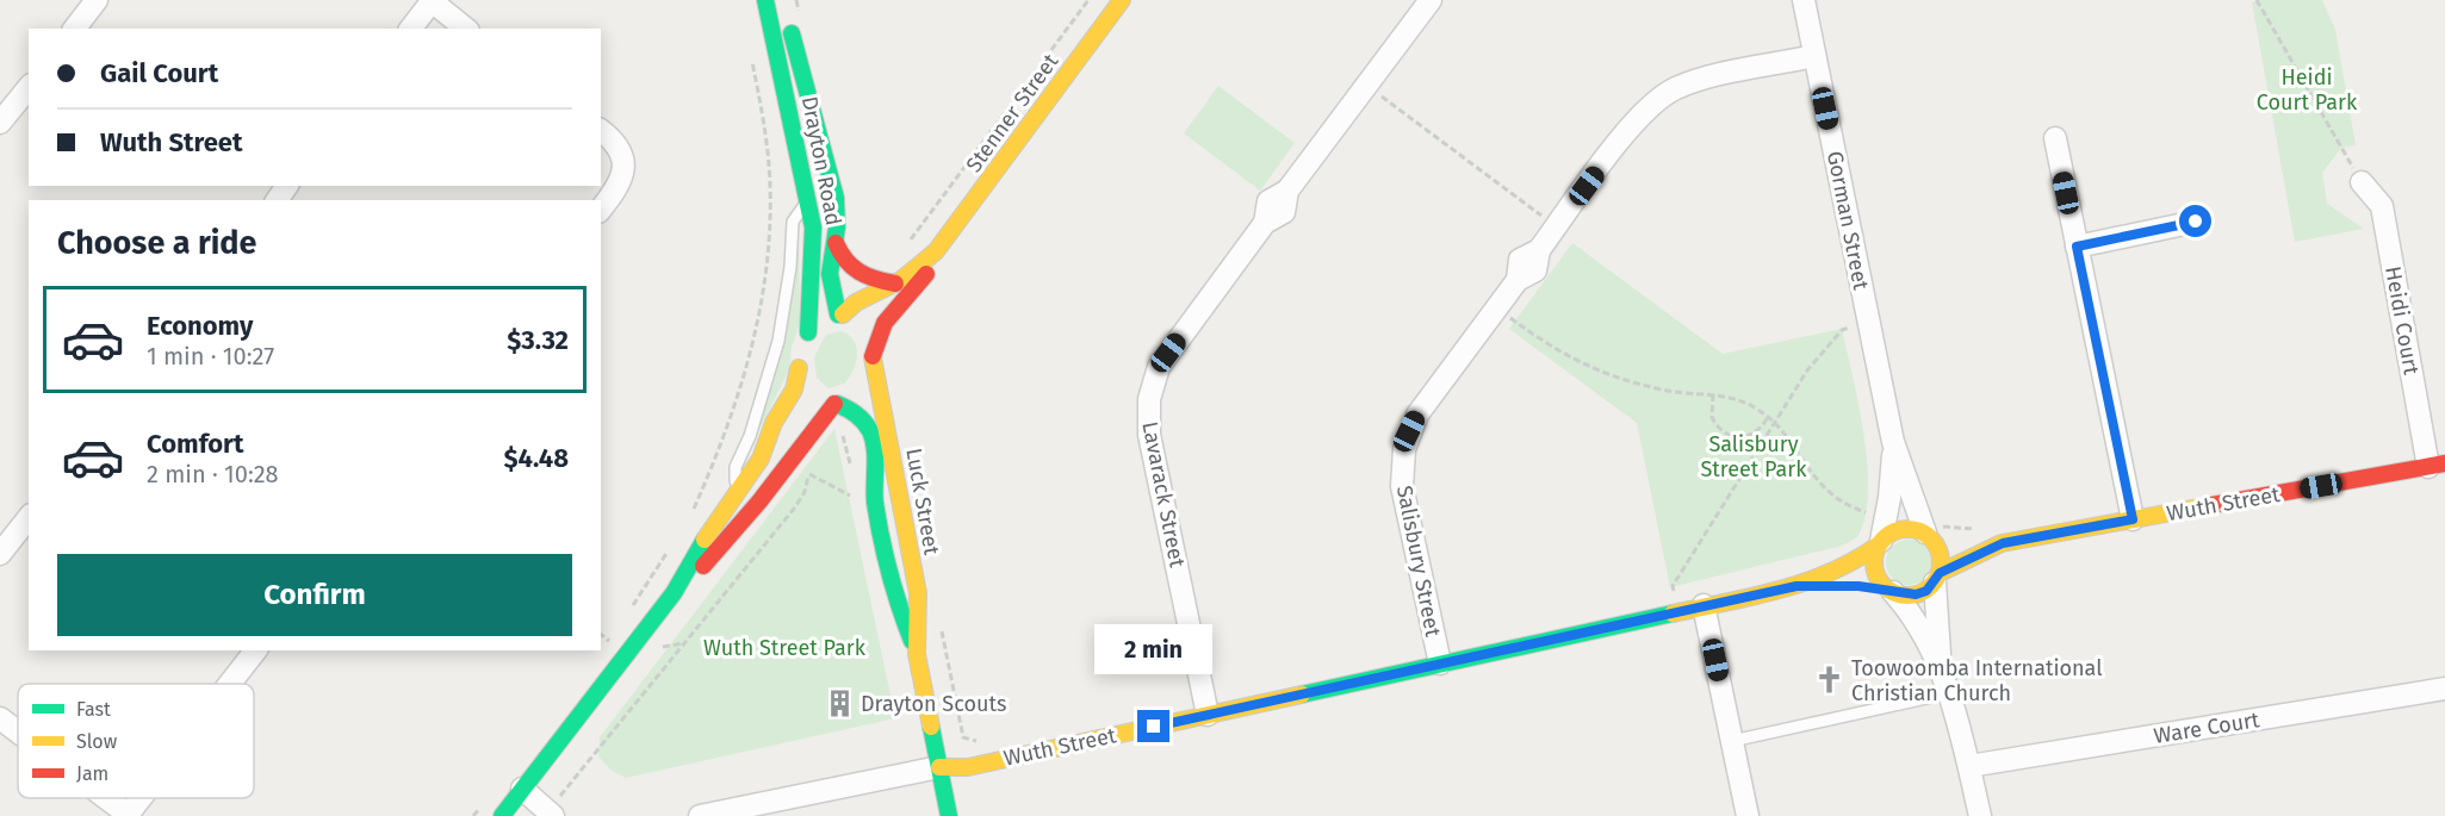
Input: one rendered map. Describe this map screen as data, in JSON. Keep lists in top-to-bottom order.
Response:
{
  "streets": {
    "street": [
      "Stenner Street",
      "Drayton Road",
      "Gorman Street",
      "Heidi Court",
      "Lavarack Street",
      "Luck Street",
      "Wuth Street",
      "Salisbury Street",
      "Ware Court"
    ]
  },
  "crossings": [
    ["Stenner Street", "Drayton Road"],
    ["Stenner Street", "Luck Street"],
    ["Drayton Road", "Luck Street"],
    ["Gorman Street", "Wuth Street"],
    ["Gorman Street", "Salisbury Street"],
    ["Heidi Court", "Wuth Street"],
    ["Lavarack Street", "Wuth Street"],
    ["Luck Street", "Wuth Street"],
    ["Wuth Street", "Salisbury Street"]
  ],
  "parks": ["Heidi Court Park", "Salisbury Street Park", "Wuth Street Park"],
  "places": {
    "church": ["Toowoomba International Christian Church"],
    "building": ["Drayton Scouts"]
  },
  "legend": ["Fast", "Slow", "Jam"],
  "page": {
    "banner": ["Gail Court", "Wuth Street"],
    "heading": "Choose a ride",
    "list": [
      {
        "name": "Economy",
        "note": "1 min · 10:27",
        "value": "$3.32"
      },
      {
        "name": "Comfort",
        "note": "2 min · 10:28",
        "value": "$4.48"
      }
    ],
    "buttons": "Confirm",
    "bubble": "2 min"
  }
}
